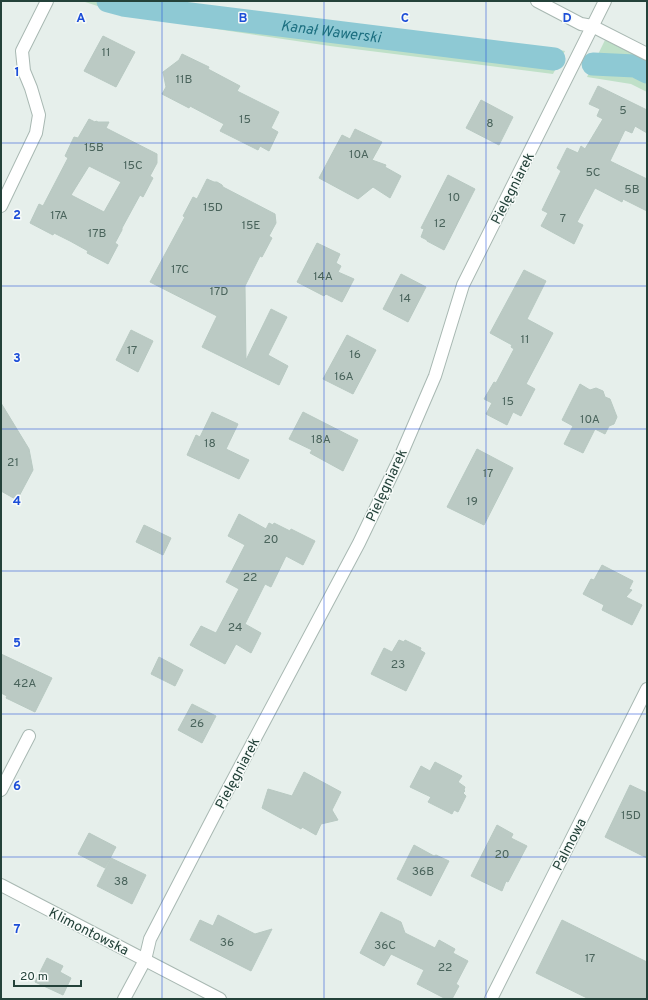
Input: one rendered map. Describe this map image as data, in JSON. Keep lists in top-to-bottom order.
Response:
{
  "streets": {
    "street": ["Pielęgniarek", "Palmowa", "Klimontowska"]
  },
  "crossings": [
    ["Pielęgniarek", "Klimontowska"]
  ],
  "water": ["Kanał Wawerski"],
  "house_numbers": [
    "11",
    "11B",
    "5",
    "15",
    "8",
    "15B",
    "10A",
    "15C",
    "5C",
    "5B",
    "10",
    "15D",
    "17A",
    "7",
    "12",
    "15E",
    "17B",
    "17C",
    "14A",
    "17D",
    "14",
    "11",
    "17",
    "16",
    "16A",
    "15",
    "10A",
    "18A",
    "18",
    "21",
    "17",
    "19",
    "20",
    "22",
    "24",
    "23",
    "42A",
    "26",
    "15D",
    "20",
    "36B",
    "38",
    "36",
    "36C",
    "17",
    "22"
  ],
  "scale_bar": "20 m",
  "grid": {
    "columns": [
      "A",
      "B",
      "C",
      "D"
    ],
    "rows": [
      "1",
      "2",
      "3",
      "4",
      "5",
      "6",
      "7"
    ]
  }
}
